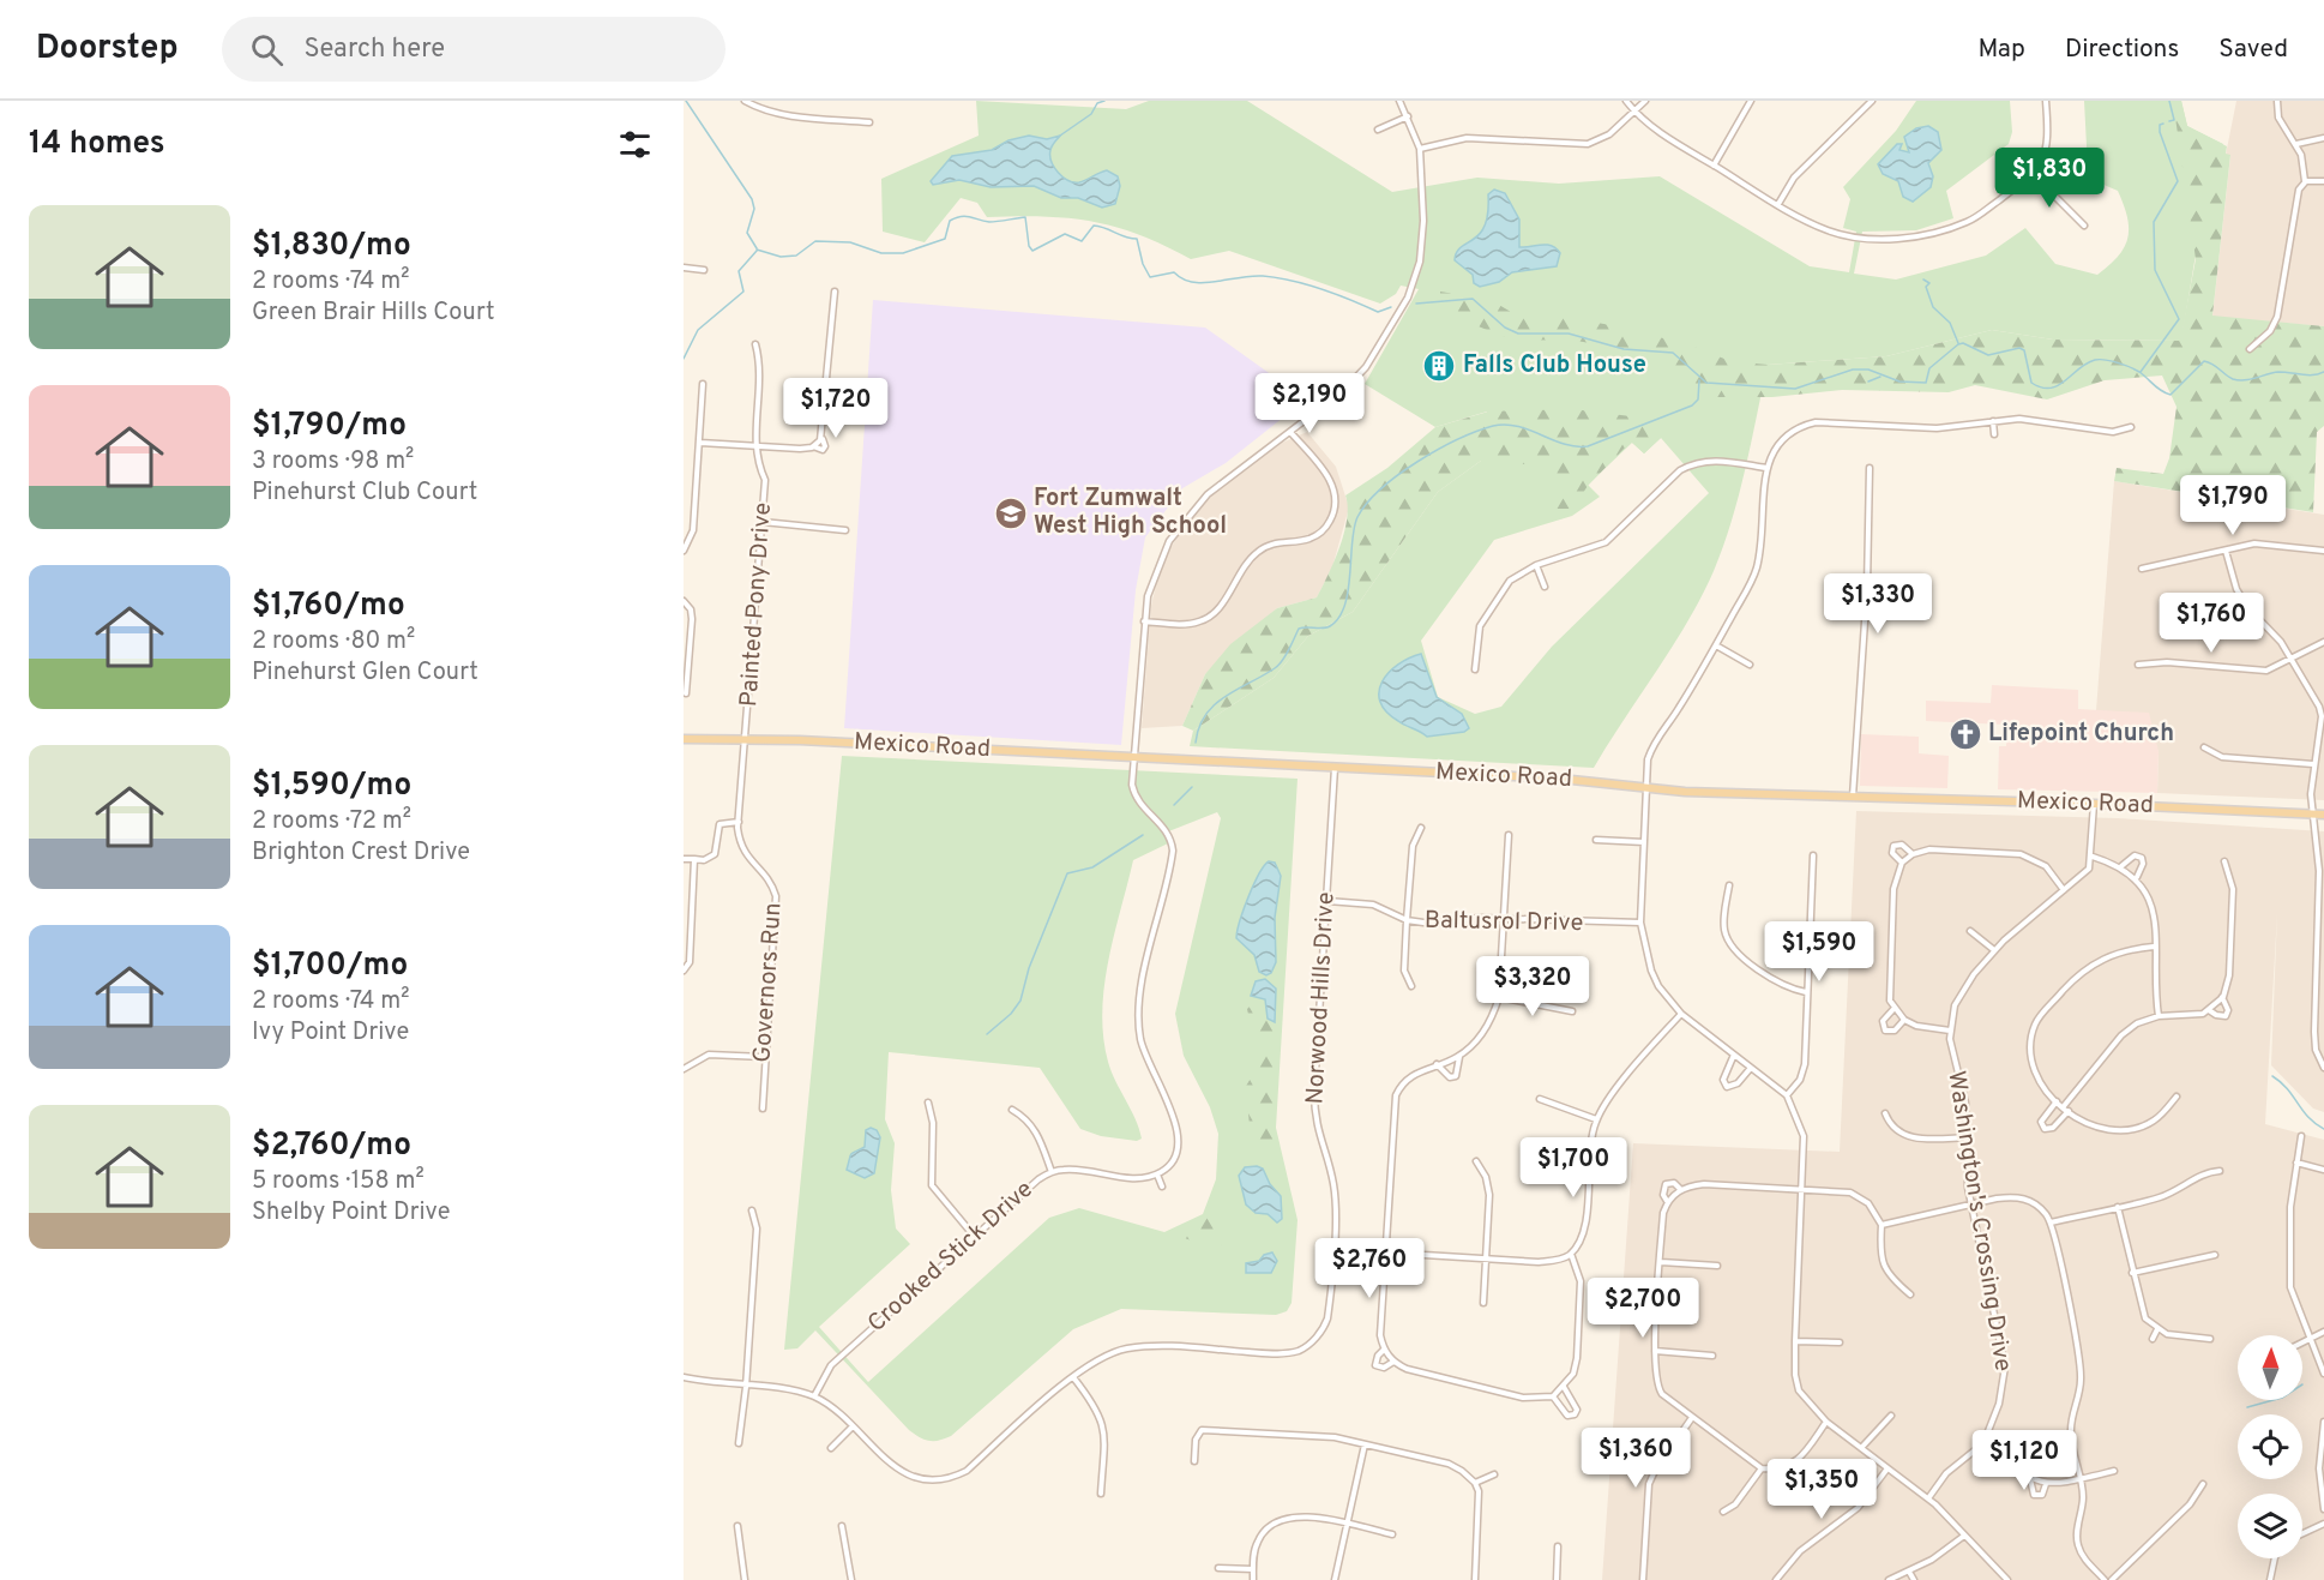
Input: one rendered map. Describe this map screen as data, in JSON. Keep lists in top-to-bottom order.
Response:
{
  "streets": {
    "main road": ["Mexico Road"],
    "street": [
      "Painted Pony Drive",
      "Baltusrol Drive",
      "Governors Run",
      "Norwood Hills Drive",
      "Washington's Crossing Drive",
      "Crooked Stick Drive"
    ]
  },
  "crossings": [
    ["Painted Pony Drive", "Mexico Road"],
    ["Painted Pony Drive", "Governors Run"],
    ["Mexico Road", "Governors Run"],
    ["Mexico Road", "Norwood Hills Drive"],
    ["Baltusrol Drive", "Norwood Hills Drive"],
    ["Norwood Hills Drive", "Crooked Stick Drive"]
  ],
  "places": {
    "building": ["Falls Club House"],
    "school or university": ["Fort Zumwalt West High School"],
    "church": ["Lifepoint Church"]
  },
  "north": "top",
  "page": {
    "header": "Doorstep",
    "search": "Search here",
    "nav": ["Map", "Directions", "Saved"],
    "heading": "14 homes",
    "price": [
      "$1,830",
      "$2,190",
      "$1,720",
      "$1,790",
      "$1,330",
      "$1,760",
      "$1,590",
      "$3,320",
      "$1,700",
      "$2,760",
      "$2,700",
      "$1,360",
      "$1,120",
      "$1,350"
    ],
    "list": [
      {
        "name": "$1,830/mo",
        "note": "2 rooms · 74 m² · Green Brair Hills Court"
      },
      {
        "name": "$1,790/mo",
        "note": "3 rooms · 98 m² · Pinehurst Club Court"
      },
      {
        "name": "$1,760/mo",
        "note": "2 rooms · 80 m² · Pinehurst Glen Court"
      },
      {
        "name": "$1,590/mo",
        "note": "2 rooms · 72 m² · Brighton Crest Drive"
      },
      {
        "name": "$1,700/mo",
        "note": "2 rooms · 74 m² · Ivy Point Drive"
      },
      {
        "name": "$2,760/mo",
        "note": "5 rooms · 158 m² · Shelby Point Drive"
      }
    ]
  }
}
